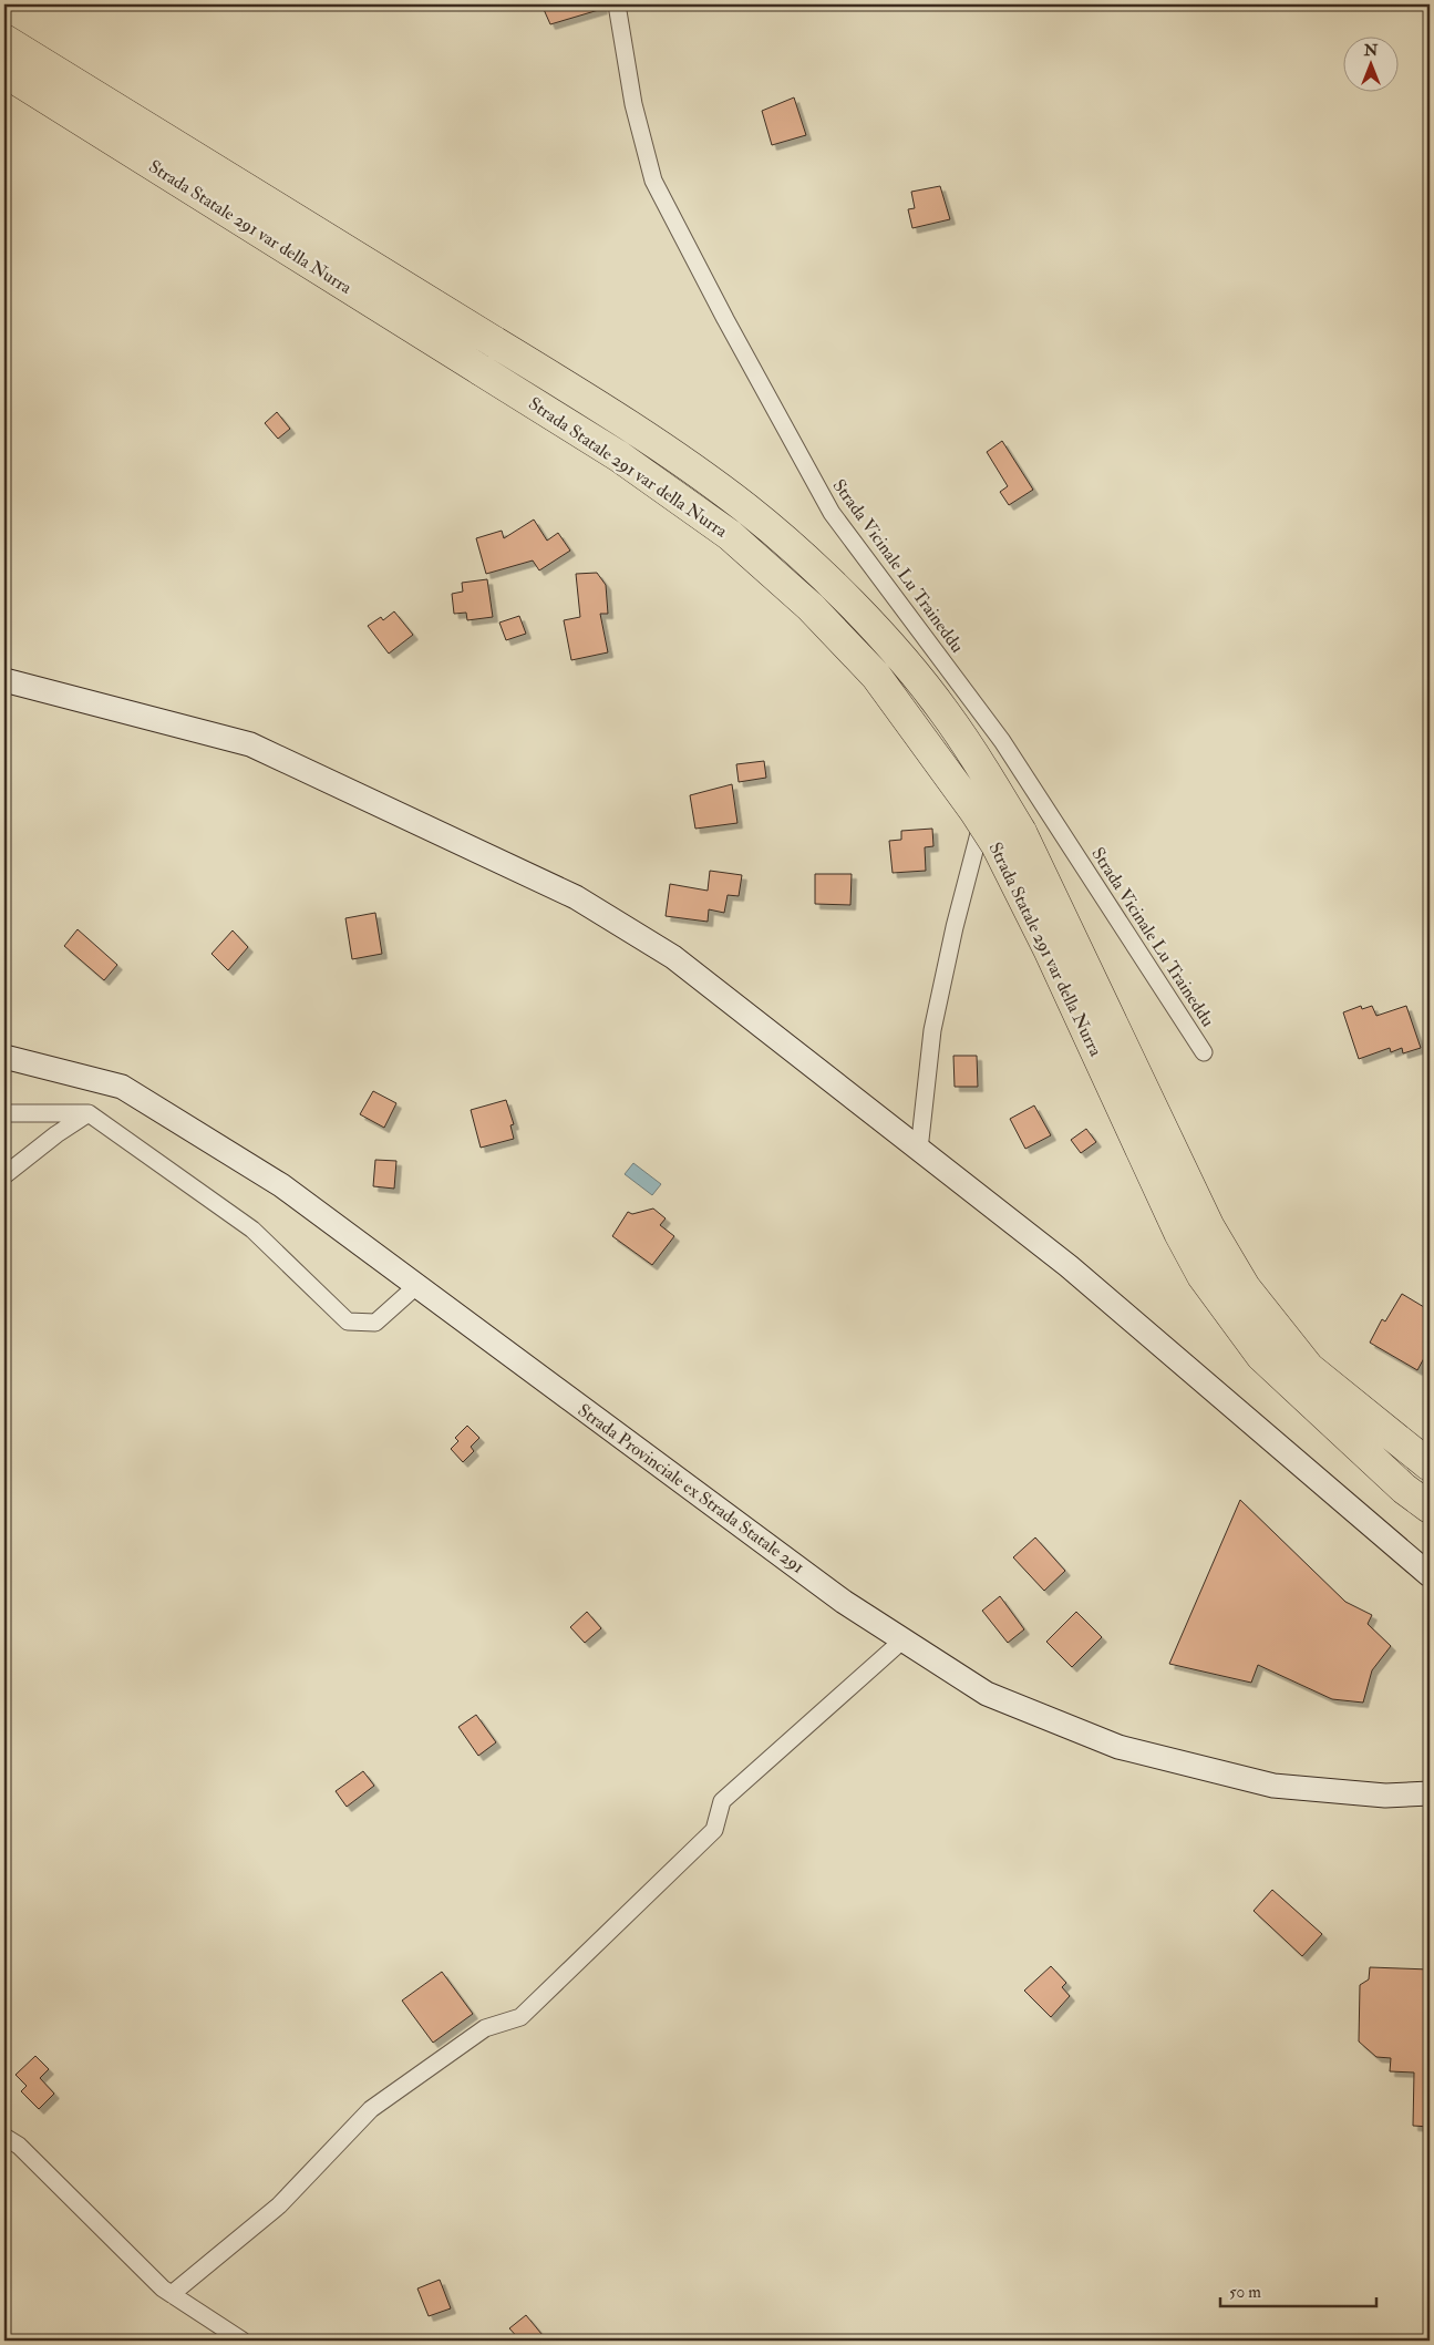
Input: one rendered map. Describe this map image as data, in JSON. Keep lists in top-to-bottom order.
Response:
{
  "streets": {
    "highway": ["Strada Statale 291 var della Nurra"],
    "street": ["Strada Vicinale Lu Traineddu", "Strada Provinciale ex Strada Statale 291"]
  },
  "scale_bar": "50 m",
  "north": "top"
}
